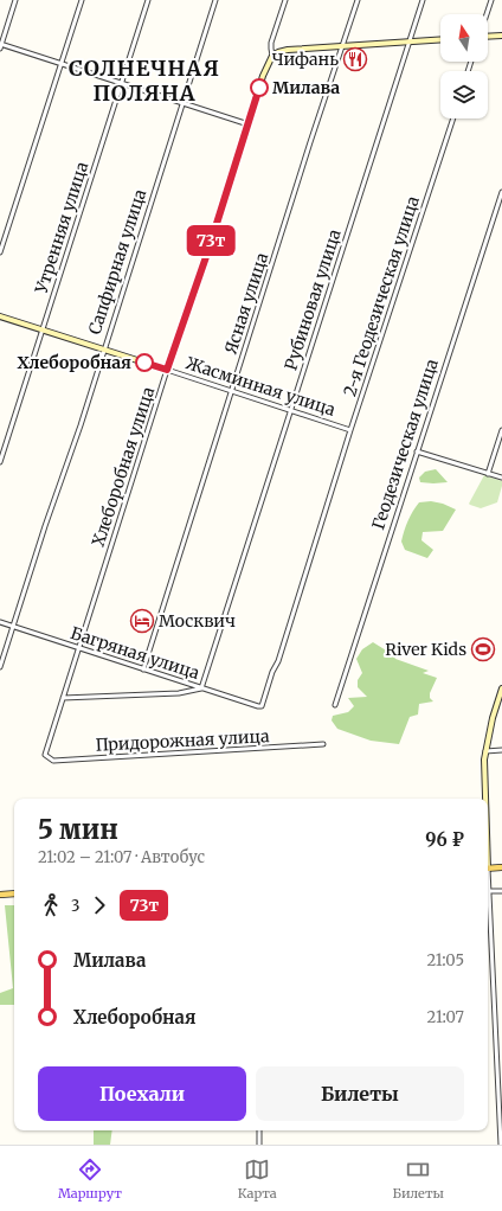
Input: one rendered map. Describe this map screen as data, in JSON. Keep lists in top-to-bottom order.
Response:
{
  "streets": {
    "street": [
      "Утренняя улица",
      "Сапфирная улица",
      "2-я Геодезическая улица",
      "Рубиновая улица",
      "Ясная улица",
      "Жасминная улица",
      "Геодезическая улица",
      "Хлеборобная улица",
      "Багряная улица",
      "Придорожная улица"
    ]
  },
  "crossings": [
    ["Утренняя улица", "Жасминная улица"],
    ["Сапфирная улица", "Жасминная улица"],
    ["Сапфирная улица", "Багряная улица"],
    ["2-я Геодезическая улица", "Жасминная улица"],
    ["2-я Геодезическая улица", "Багряная улица"],
    ["Рубиновая улица", "Жасминная улица"],
    ["Рубиновая улица", "Багряная улица"],
    ["Ясная улица", "Жасминная улица"],
    ["Ясная улица", "Багряная улица"],
    ["Жасминная улица", "Хлеборобная улица"],
    ["Хлеборобная улица", "Багряная улица"],
    ["Хлеборобная улица", "Придорожная улица"]
  ],
  "districts": ["СОЛНЕЧНАЯ ПОЛЯНА"],
  "places": {
    "restaurant": ["Чифань"],
    "other": ["Милава", "Хлеборобная"],
    "hotel": ["Москвич"],
    "sports": ["River Kids"]
  },
  "lines": ["bus line 73т"],
  "north": "top",
  "page": {
    "on_map": "73т",
    "heading": ["5 мин", "21:02 – 21:07 · Автобус", "96 ₽"],
    "legs": ["3", "73т"],
    "list": [
      {
        "name": "Милава",
        "value": "21:05"
      },
      {
        "name": "Хлеборобная",
        "value": "21:07"
      }
    ],
    "buttons": ["Поехали", "Билеты"],
    "tabs": ["Маршрут", "Карта", "Билеты"]
  }
}
